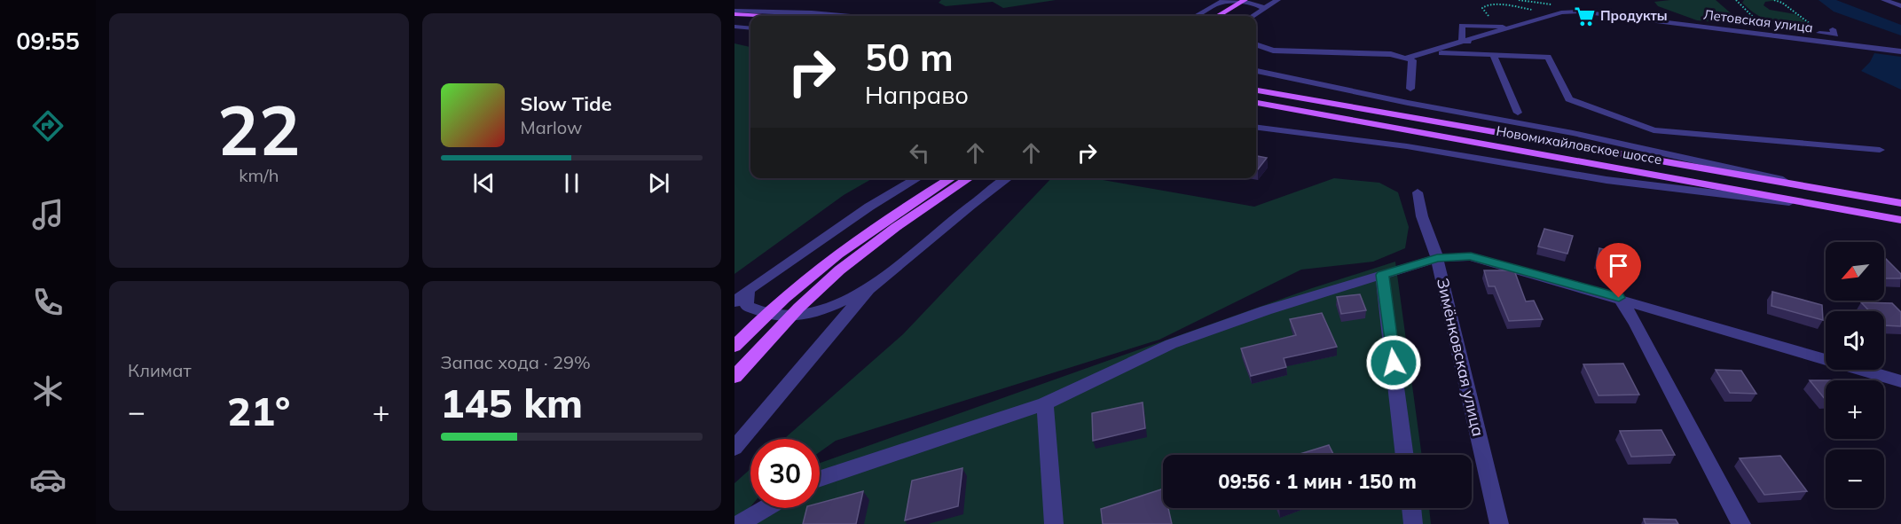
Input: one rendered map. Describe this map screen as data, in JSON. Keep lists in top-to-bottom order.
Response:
{
  "streets": {
    "main road": ["Новомихайловское шоссе"],
    "street": ["Летовская улица", "Зимёнковская улица"]
  },
  "places": {
    "supermarket": ["Продукты"]
  },
  "north": "bottom left",
  "page": {
    "tabs": "09:55",
    "tile": [
      ["22", "km/h"],
      "Климат",
      ["Запас хода · 29%", "145 km"]
    ],
    "turn": ["50 m", "Направо"],
    "song": ["Slow Tide", "Marlow"],
    "map_buttons": ["+", "−"],
    "heat": ["−", "21°", "+"],
    "limit": "30",
    "trip": "09:56 · 1 мин · 150 m"
  }
}
